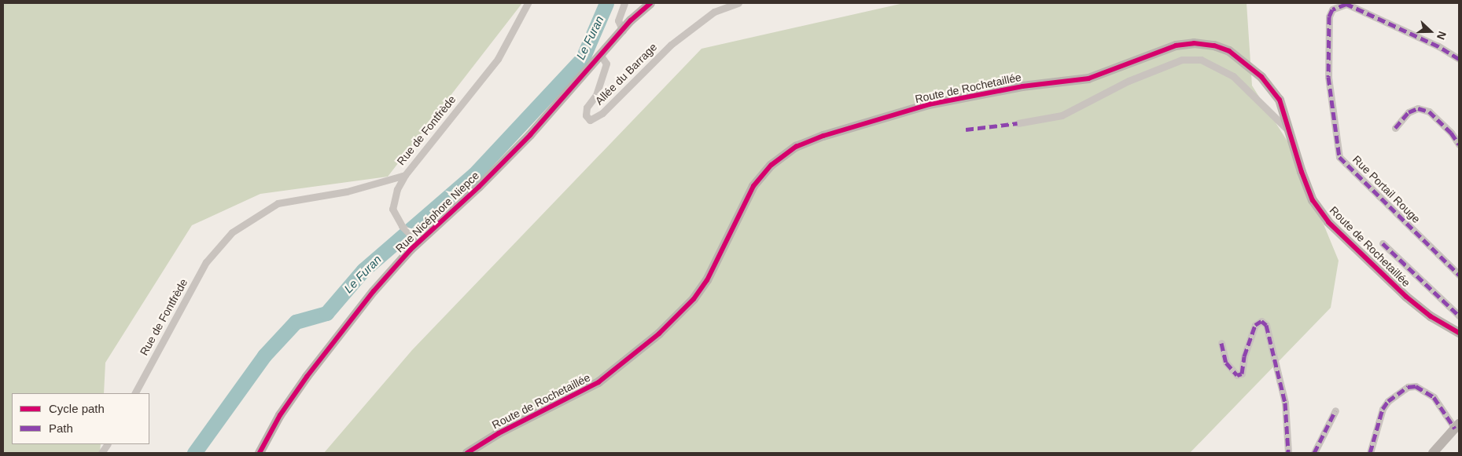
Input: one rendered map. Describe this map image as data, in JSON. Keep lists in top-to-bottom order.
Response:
{
  "streets": {
    "main road": ["Route de Rochetaillée", "Rue Nicéphore Niepce"],
    "street": ["Allée du Barrage", "Rue de Fontfrède", "Rue Portail Rouge"]
  },
  "crossings": [
    ["Allée du Barrage", "Rue Nicéphore Niepce"]
  ],
  "water": ["Le Furan"],
  "legend": ["Cycle path", "Path"],
  "north": "right"
}
